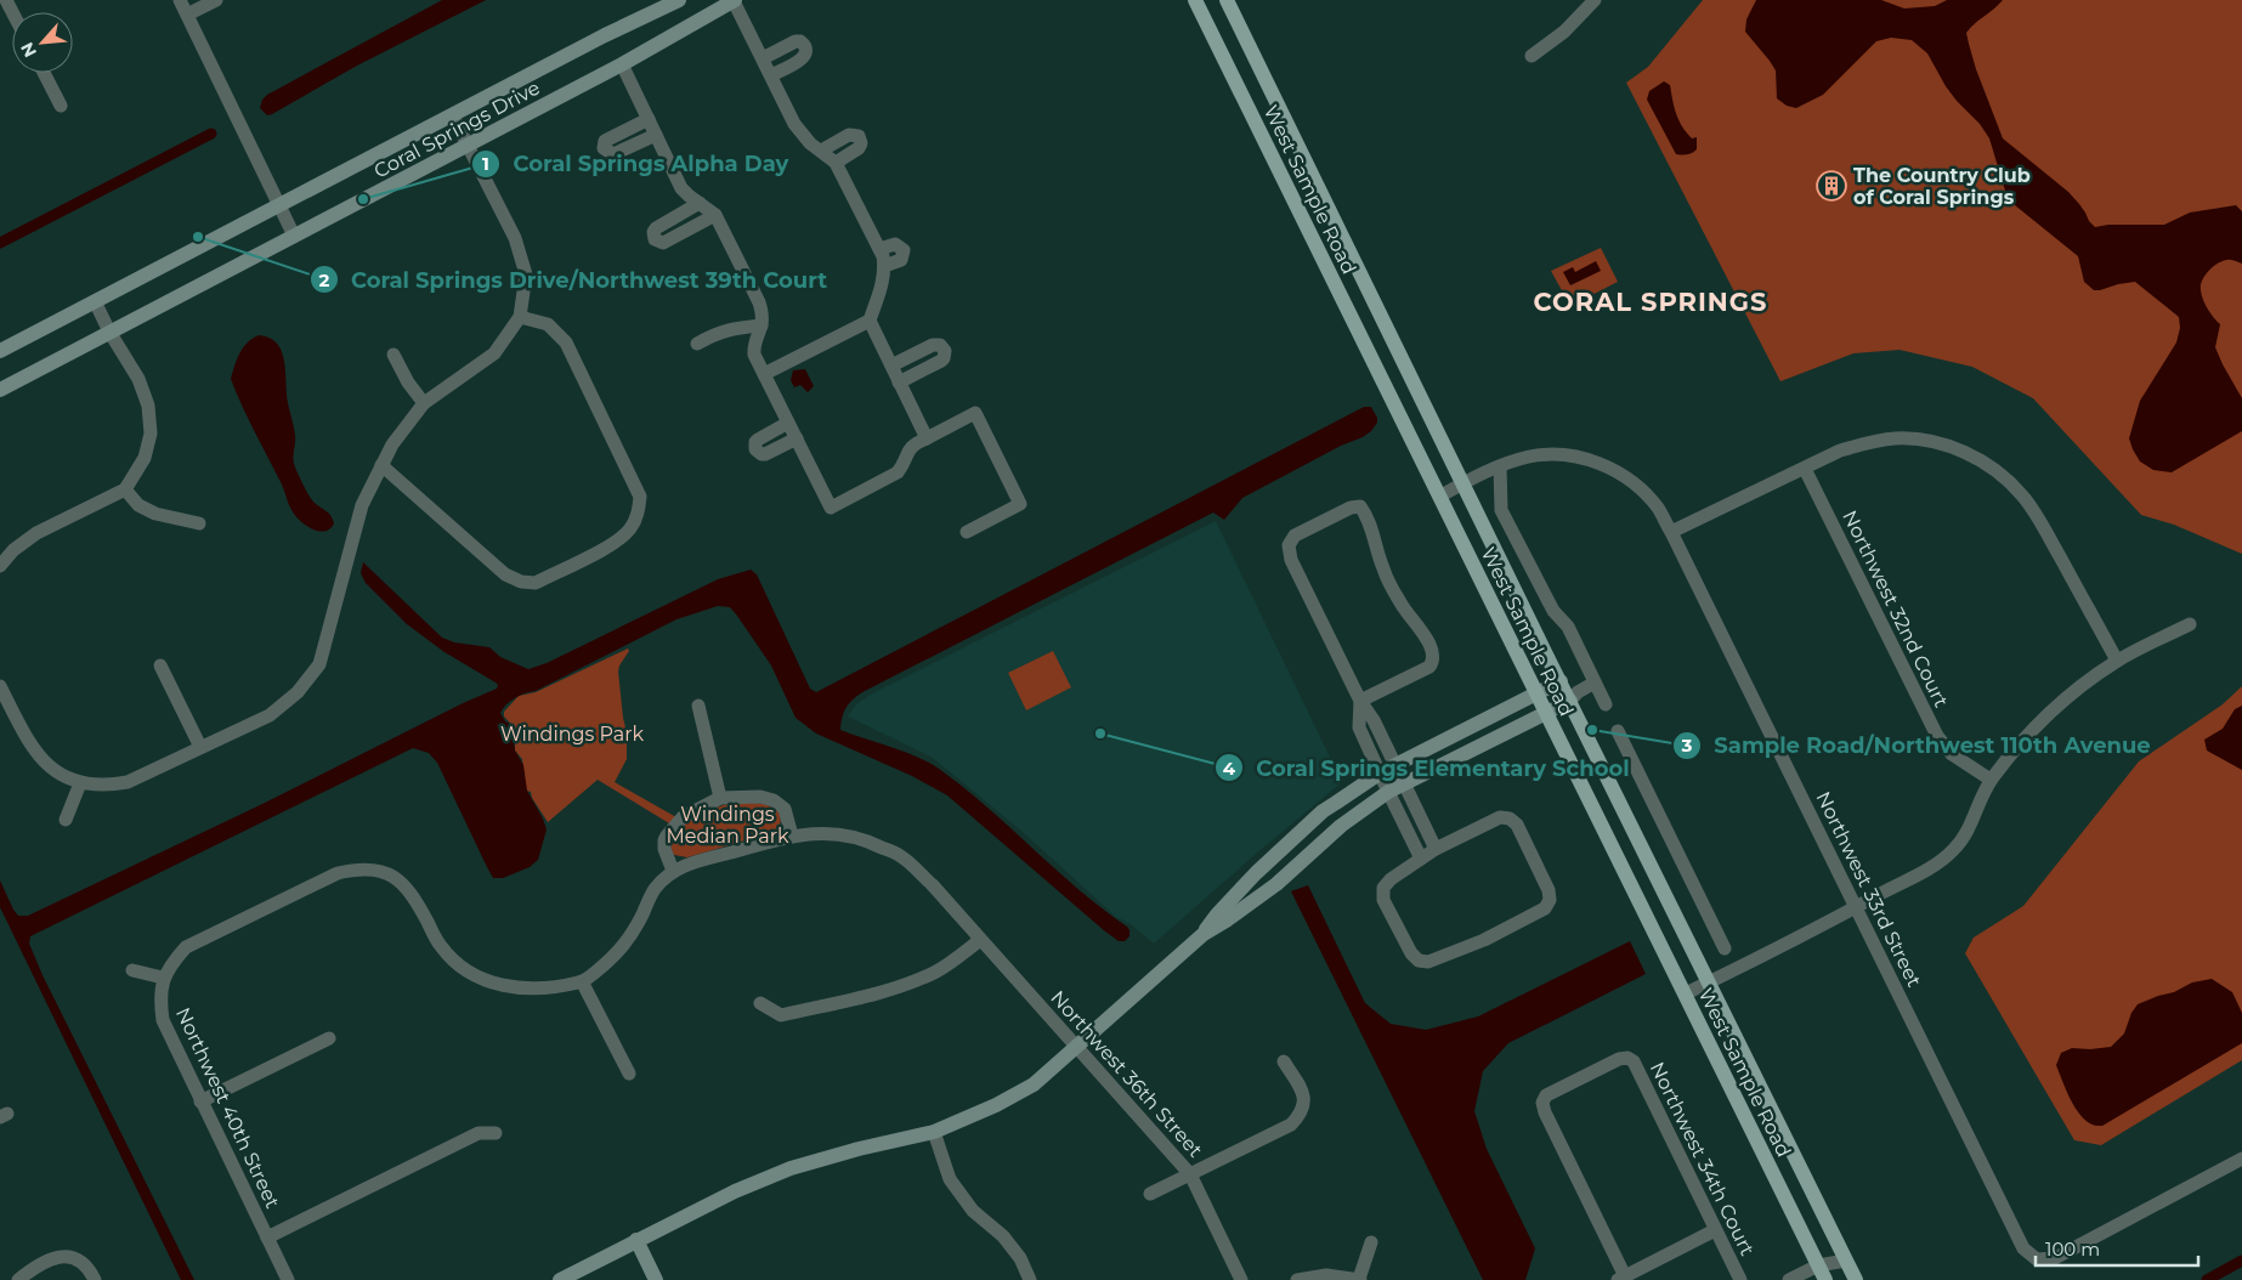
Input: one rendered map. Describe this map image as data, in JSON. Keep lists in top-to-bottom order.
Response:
{
  "streets": {
    "main road": ["West Sample Road"],
    "street": [
      "Coral Springs Drive",
      "Northwest 32nd Court",
      "Northwest 33rd Street",
      "Northwest 36th Street",
      "Northwest 40th Street",
      "Northwest 34th Court"
    ]
  },
  "crossings": [
    ["West Sample Road", "Northwest 33rd Street"]
  ],
  "districts": ["CORAL SPRINGS"],
  "parks": ["Windings Park", "Windings Median Park"],
  "places": {
    "building": ["The Country Club of Coral Springs"],
    "other": [
      "Coral Springs Alpha Day",
      "Coral Springs Drive/Northwest 39th Court",
      "Sample Road/Northwest 110th Avenue",
      "Coral Springs Elementary School"
    ]
  },
  "scale_bar": "100 m",
  "north": "bottom left"
}
